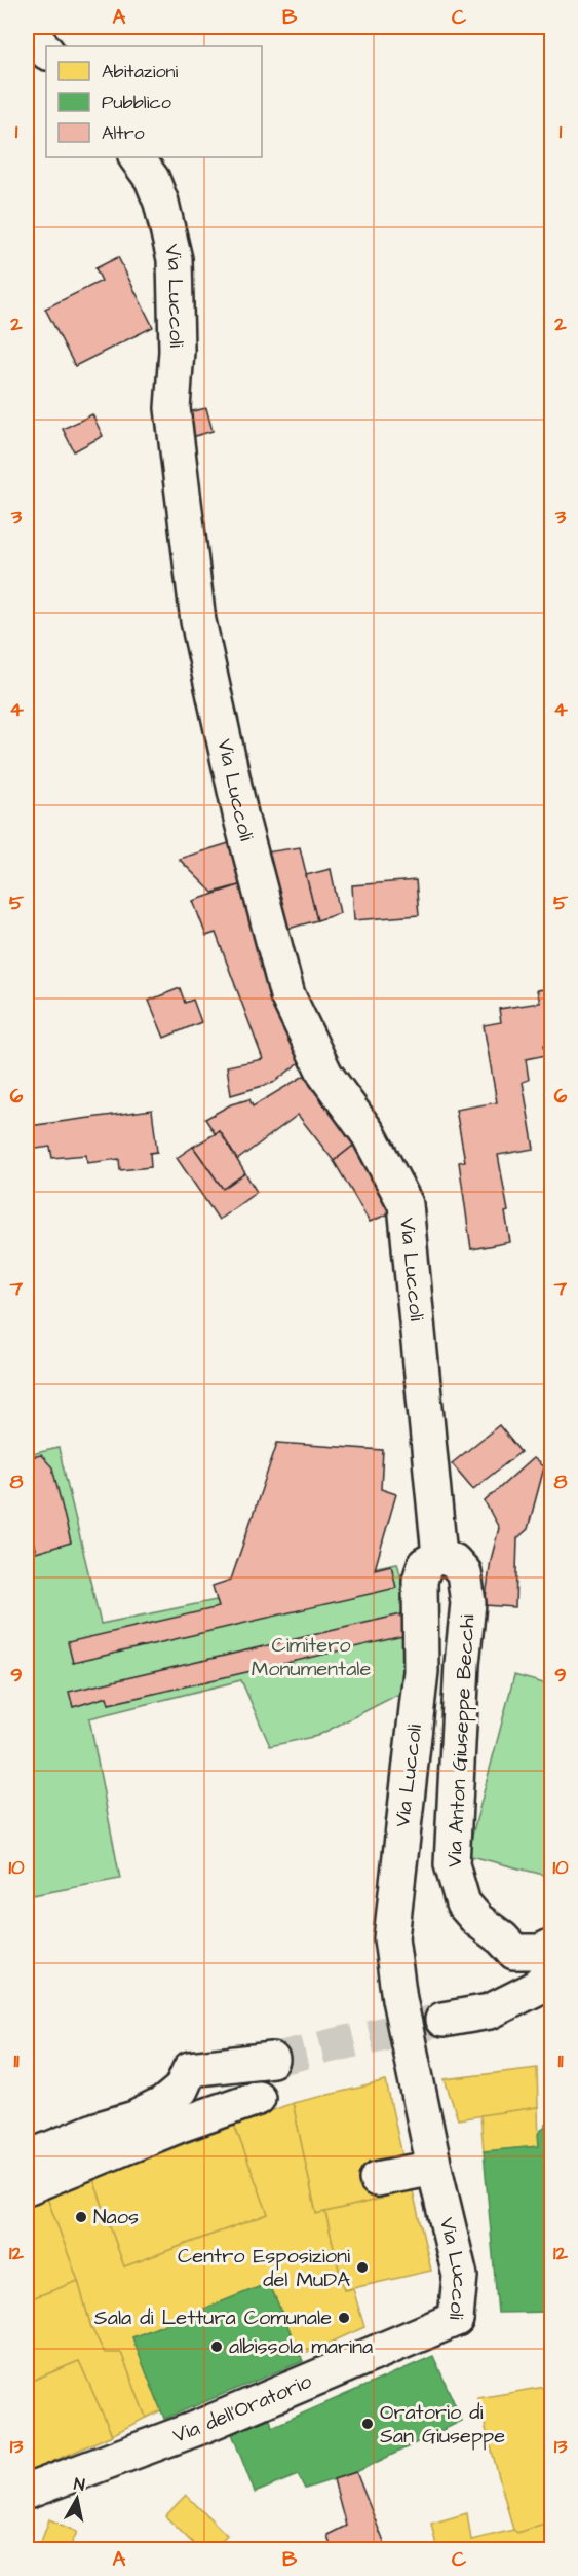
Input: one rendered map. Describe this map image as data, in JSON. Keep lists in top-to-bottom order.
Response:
{
  "streets": {
    "street": ["Via Luccoli", "Via Anton Giuseppe Becchi", "Via dell'Oratorio"]
  },
  "crossings": [
    ["Via Luccoli", "Via Anton Giuseppe Becchi"],
    ["Via Luccoli", "Via dell'Oratorio"]
  ],
  "parks": ["Cimitero Monumentale"],
  "places": [
    "Naos",
    "Centro Esposizioni del MuDA",
    "Sala di Lettura Comunale",
    "albissola marina",
    "Oratorio di San Giuseppe"
  ],
  "legend": ["Abitazioni", "Pubblico", "Altro"],
  "north": "top",
  "grid": {
    "columns": ["A", "B", "C"],
    "rows": [
      "1",
      "2",
      "3",
      "4",
      "5",
      "6",
      "7",
      "8",
      "9",
      "10",
      "11",
      "12",
      "13"
    ]
  }
}
